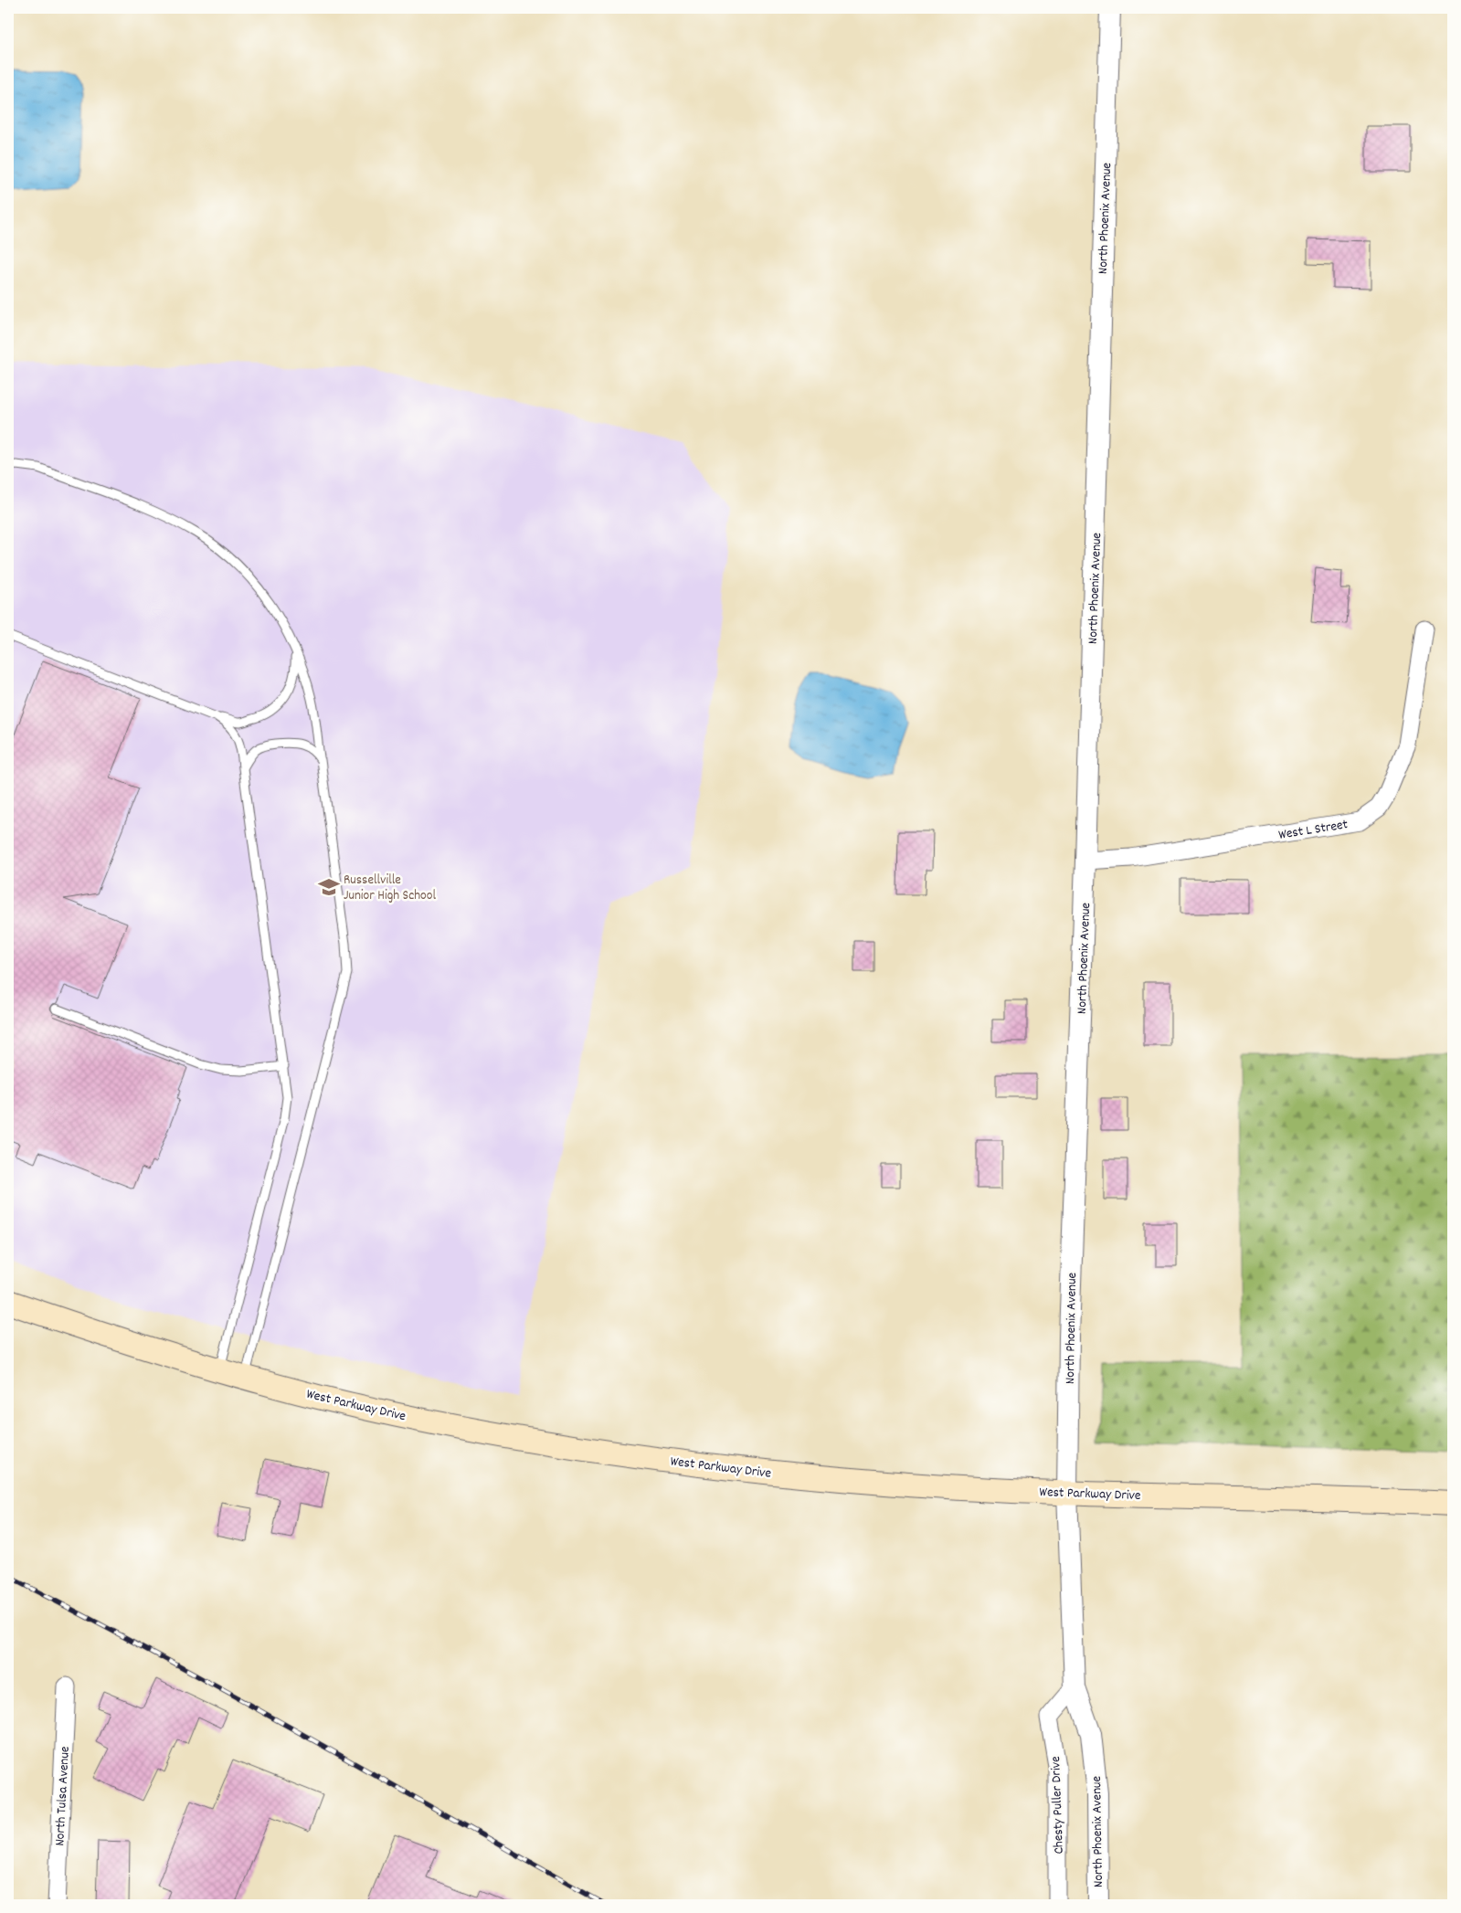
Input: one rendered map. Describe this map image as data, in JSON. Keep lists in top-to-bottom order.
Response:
{
  "streets": {
    "main road": ["West Parkway Drive"],
    "street": [
      "North Phoenix Avenue",
      "West L Street",
      "North Tulsa Avenue",
      "Chesty Puller Drive"
    ]
  },
  "crossings": [
    ["North Phoenix Avenue", "West L Street"],
    ["North Phoenix Avenue", "West Parkway Drive"],
    ["North Phoenix Avenue", "Chesty Puller Drive"]
  ],
  "places": {
    "school or university": ["Russellville Junior High School"]
  }
}
